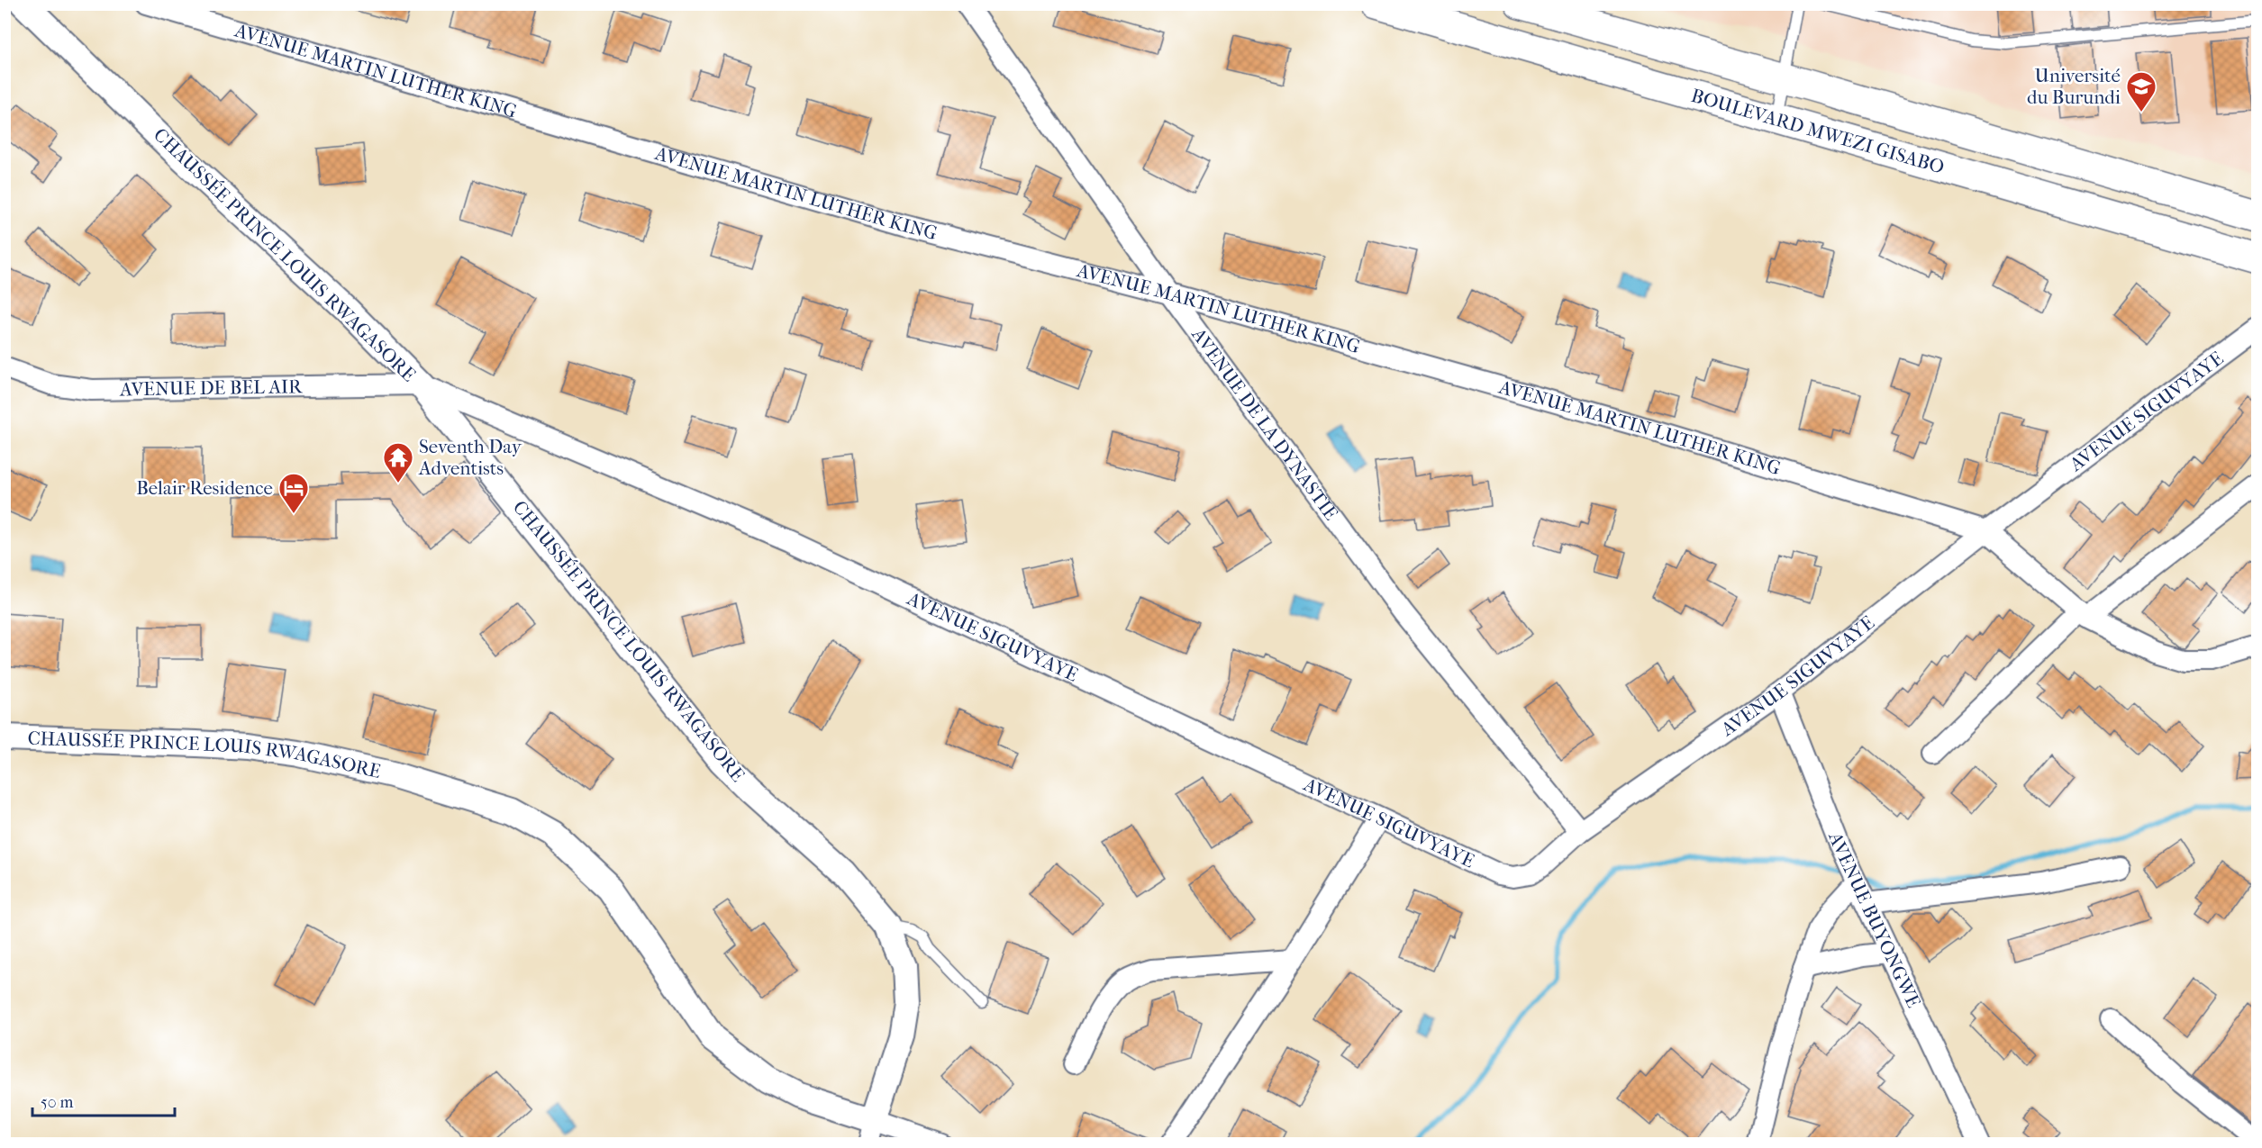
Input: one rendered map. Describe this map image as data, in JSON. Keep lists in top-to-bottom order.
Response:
{
  "streets": {
    "main road": ["BOULEVARD MWEZI GISABO"],
    "street": [
      "AVENUE MARTIN LUTHER KING",
      "CHAUSSÉE PRINCE LOUIS RWAGASORE",
      "AVENUE DE BEL AIR",
      "AVENUE SIGUVYAYE",
      "AVENUE DE LA DYNASTIE",
      "AVENUE BUYONGWE"
    ]
  },
  "crossings": [
    ["AVENUE MARTIN LUTHER KING", "AVENUE SIGUVYAYE"],
    ["AVENUE MARTIN LUTHER KING", "AVENUE DE LA DYNASTIE"],
    ["CHAUSSÉE PRINCE LOUIS RWAGASORE", "AVENUE DE BEL AIR"],
    ["CHAUSSÉE PRINCE LOUIS RWAGASORE", "AVENUE SIGUVYAYE"],
    ["AVENUE DE BEL AIR", "AVENUE SIGUVYAYE"],
    ["AVENUE SIGUVYAYE", "AVENUE DE LA DYNASTIE"],
    ["AVENUE SIGUVYAYE", "AVENUE BUYONGWE"]
  ],
  "places": {
    "school or university": ["Université du Burundi"],
    "temple": ["Seventh Day Adventists"],
    "hotel": ["Belair Residence"]
  },
  "scale_bar": "50 m"
}
